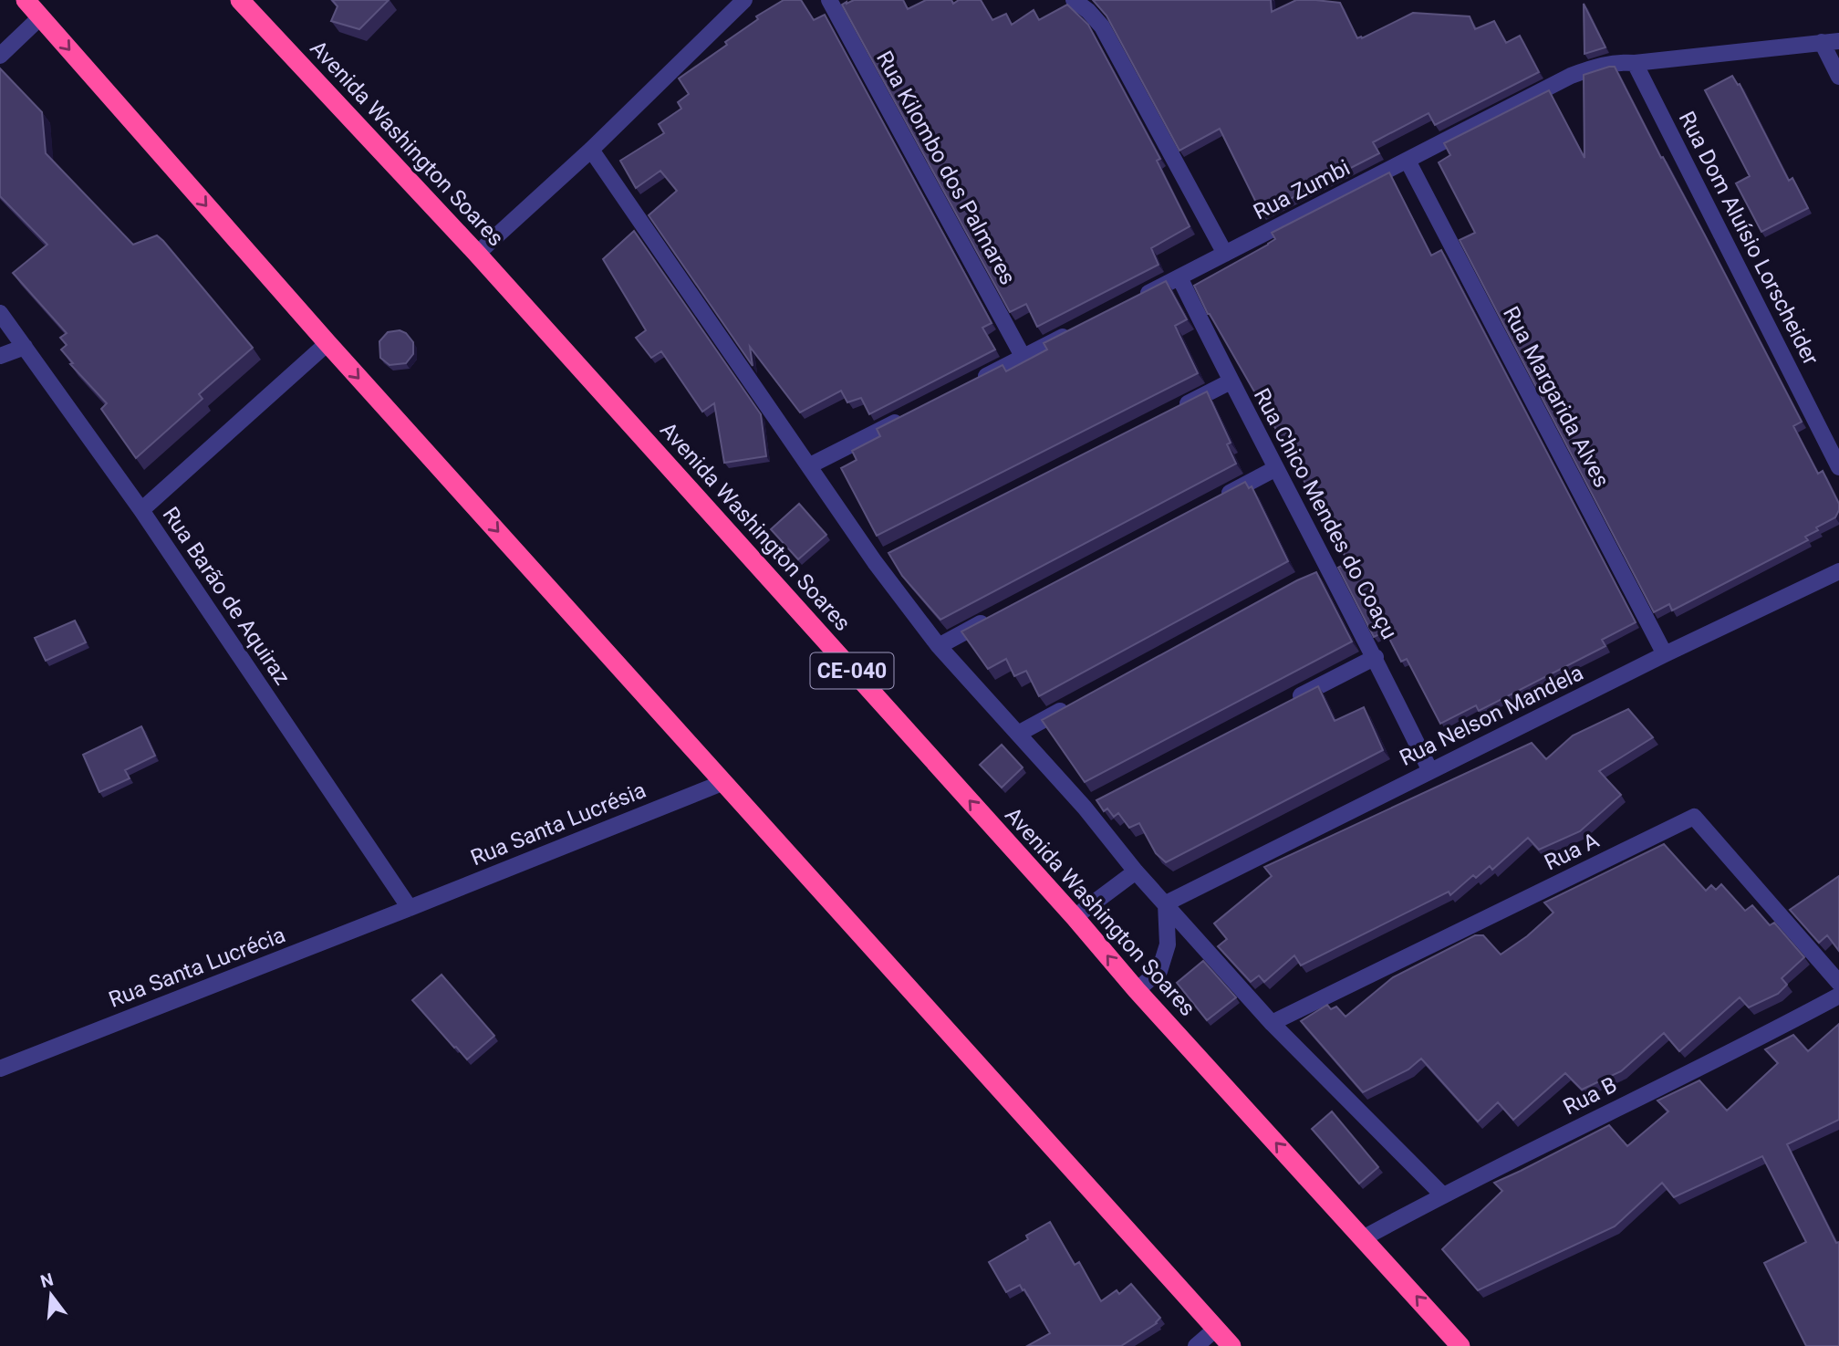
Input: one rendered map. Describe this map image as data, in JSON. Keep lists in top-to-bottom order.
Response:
{
  "streets": {
    "highway": ["Avenida Washington Soares", "CE-040"],
    "street": [
      "Rua Kilombo dos Palmares",
      "Rua Zumbi",
      "Rua Dom Aluísio Lorscheider",
      "Rua Margarida Alves",
      "Rua Chico Mendes do Coaçu",
      "Rua Barão de Aquiraz",
      "Rua Nelson Mandela",
      "Rua Santa Lucrésia",
      "Rua A",
      "Rua Santa Lucrécia",
      "Rua B"
    ]
  },
  "crossings": [
    ["Avenida Washington Soares", "Rua B"],
    ["Rua Zumbi", "Rua Dom Aluísio Lorscheider"],
    ["Rua Zumbi", "Rua Margarida Alves"],
    ["Rua Zumbi", "Rua Chico Mendes do Coaçu"],
    ["Rua Margarida Alves", "Rua Nelson Mandela"],
    ["Rua Chico Mendes do Coaçu", "Rua Nelson Mandela"],
    ["Rua Barão de Aquiraz", "Rua Santa Lucrésia"],
    ["Rua Barão de Aquiraz", "Rua Santa Lucrécia"],
    ["Rua Santa Lucrésia", "Rua Santa Lucrécia"]
  ],
  "north": "top"
}
